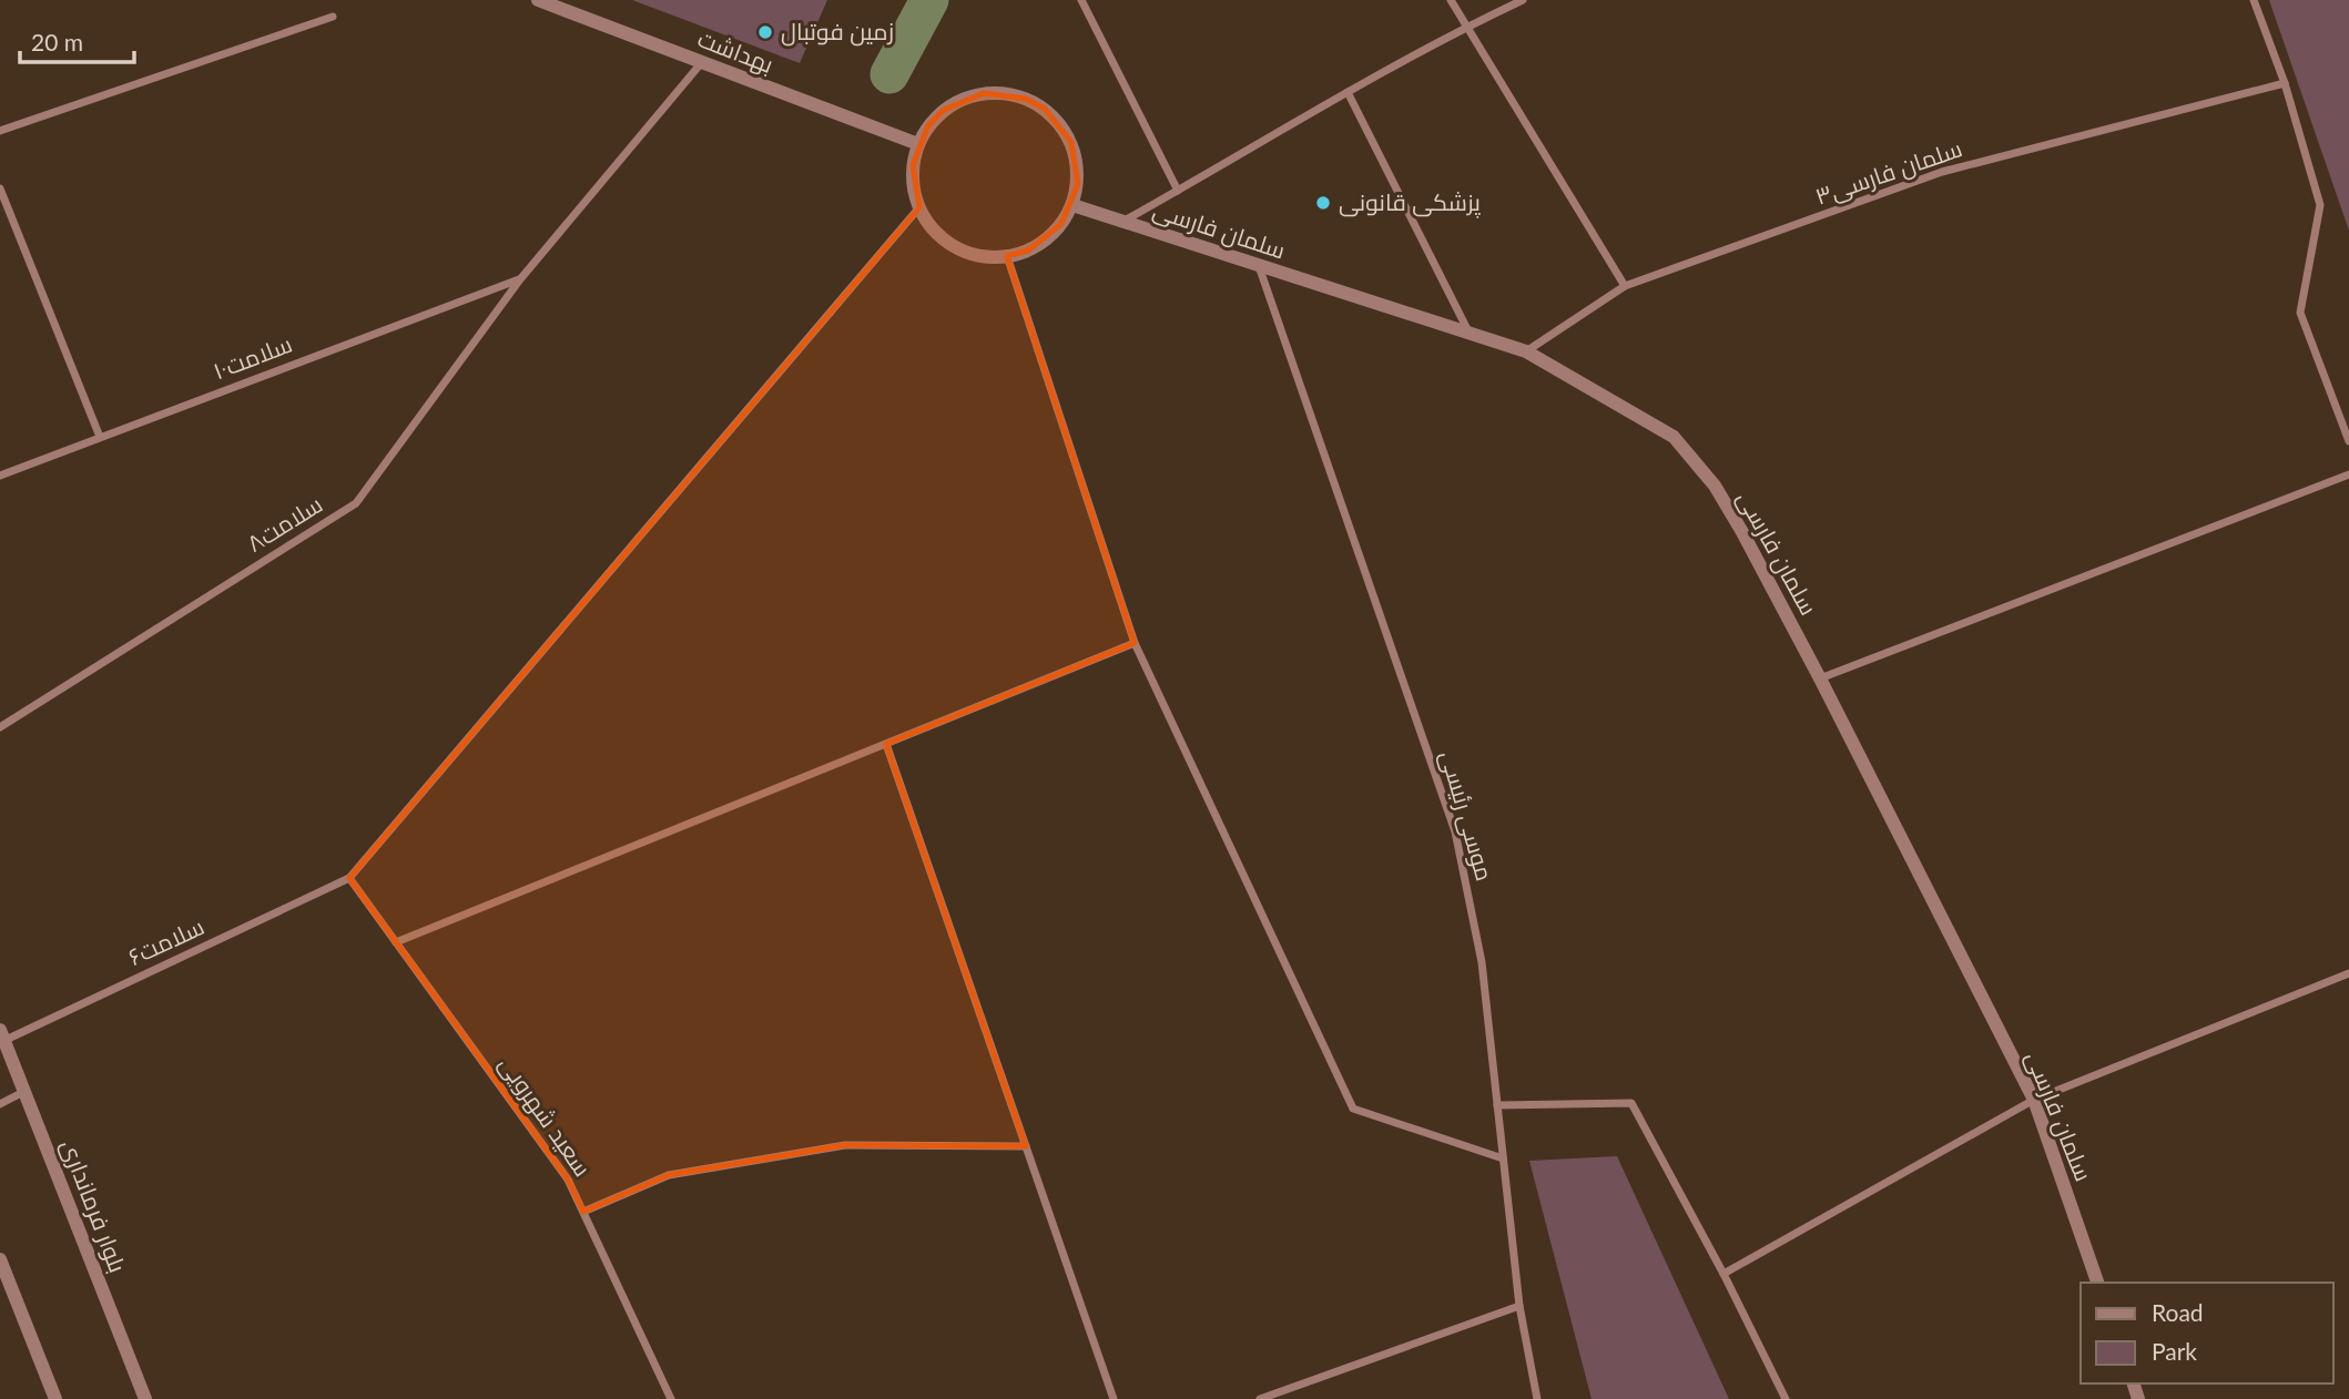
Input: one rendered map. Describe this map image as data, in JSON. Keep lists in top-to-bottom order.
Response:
{
  "streets": {
    "street": [
      "بهداشت",
      "سلمان فارسی۳",
      "سلمان فارسی",
      "سلامت۱۰",
      "سلامت۸",
      "موسی رئیسی",
      "سلامت۶",
      "سعید شهرویی",
      "بلوار فرمانداری"
    ]
  },
  "crossings": [
    ["بهداشت", "سلمان فارسی"],
    ["بهداشت", "سلامت۸"],
    ["سلمان فارسی۳", "سلمان فارسی"],
    ["سلمان فارسی", "موسی رئیسی"],
    ["سلامت۱۰", "سلامت۸"],
    ["سلامت۶", "سعید شهرویی"],
    ["سلامت۶", "بلوار فرمانداری"]
  ],
  "places": ["زمین فوتبال", "پزشکی قانونی"],
  "legend": ["Road", "Park"],
  "scale_bar": "20 m"
}
